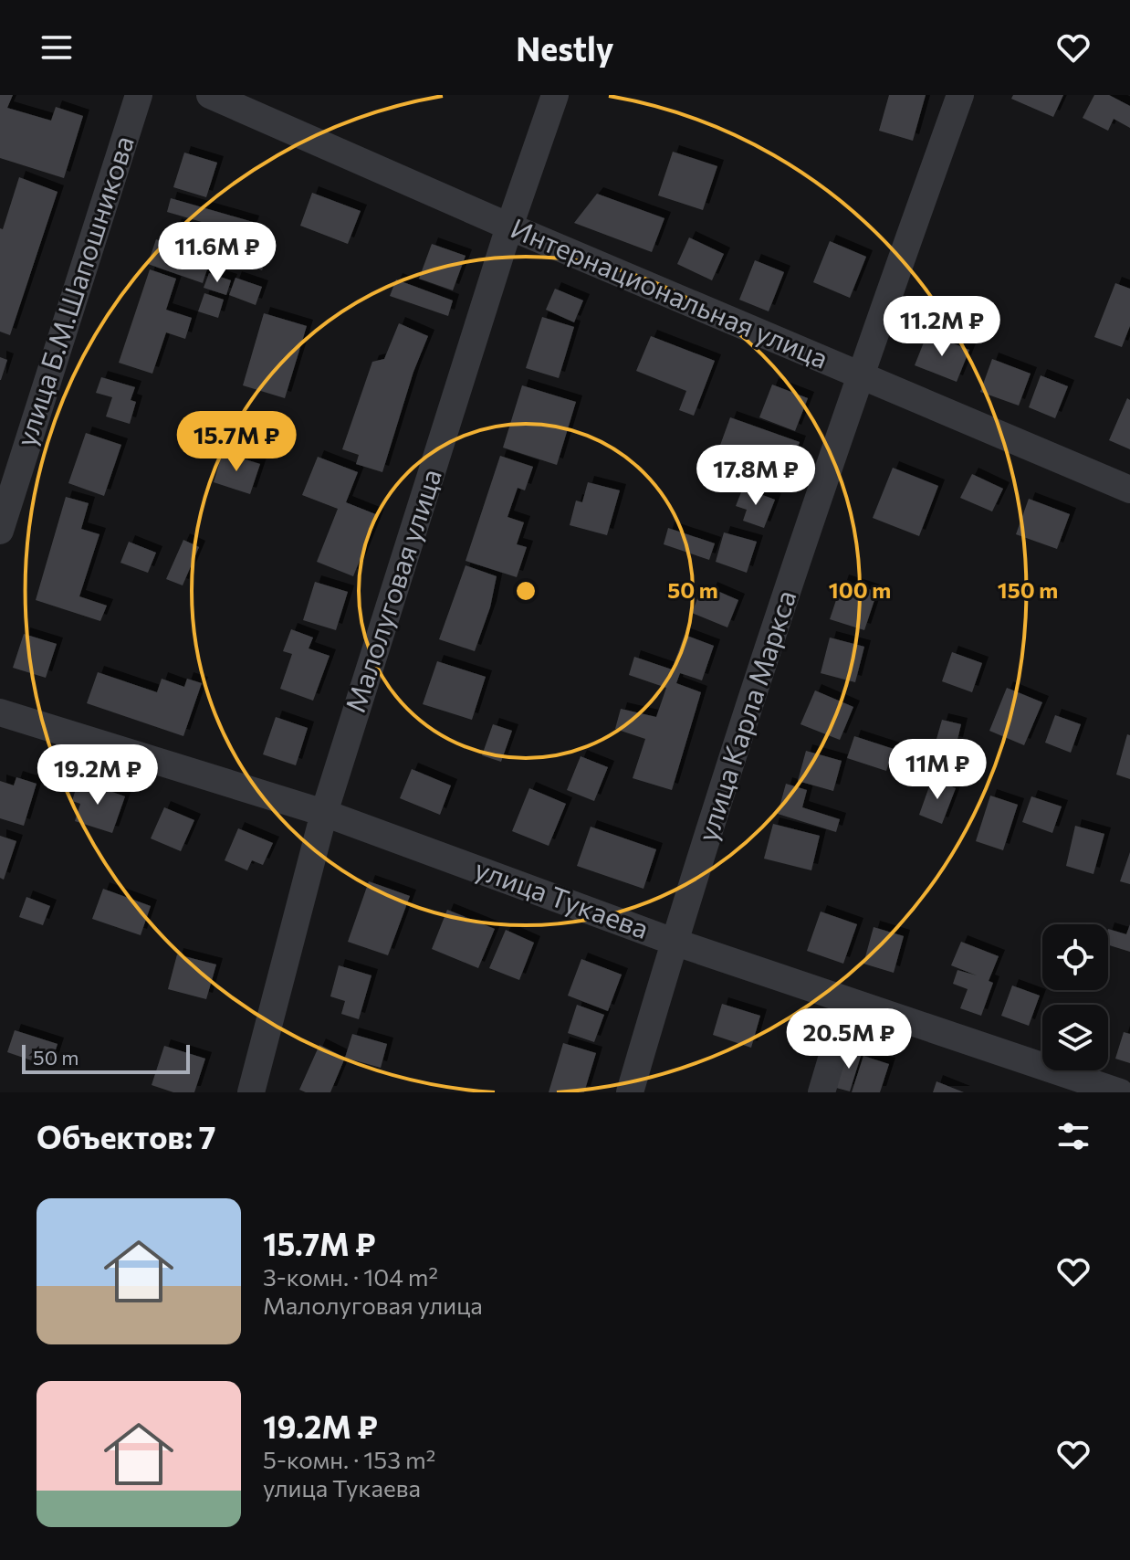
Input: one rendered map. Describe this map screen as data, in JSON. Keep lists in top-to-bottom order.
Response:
{
  "streets": {
    "street": [
      "улица Б.М.Шапошникова",
      "Интернациональная улица",
      "Малолуговая улица",
      "улица Карла Маркса",
      "улица Тукаева"
    ]
  },
  "crossings": [
    ["Интернациональная улица", "Малолуговая улица"],
    ["Интернациональная улица", "улица Карла Маркса"],
    ["Малолуговая улица", "улица Тукаева"],
    ["улица Карла Маркса", "улица Тукаева"]
  ],
  "scale_bar": "50 m",
  "page": {
    "header": "Nestly",
    "price": [
      "11.6M ₽",
      "11.2M ₽",
      "15.7M ₽",
      "17.8M ₽",
      "11M ₽",
      "19.2M ₽",
      "20.5M ₽"
    ],
    "scale": "50 m",
    "heading": "Объектов: 7",
    "list": [
      {
        "name": "15.7M ₽",
        "note": "3-комн. · 104 m² · Малолуговая улица"
      },
      {
        "name": "19.2M ₽",
        "note": "5-комн. · 153 m² · улица Тукаева"
      }
    ]
  },
  "rings": ["50 m", "100 m", "150 m"]
}
